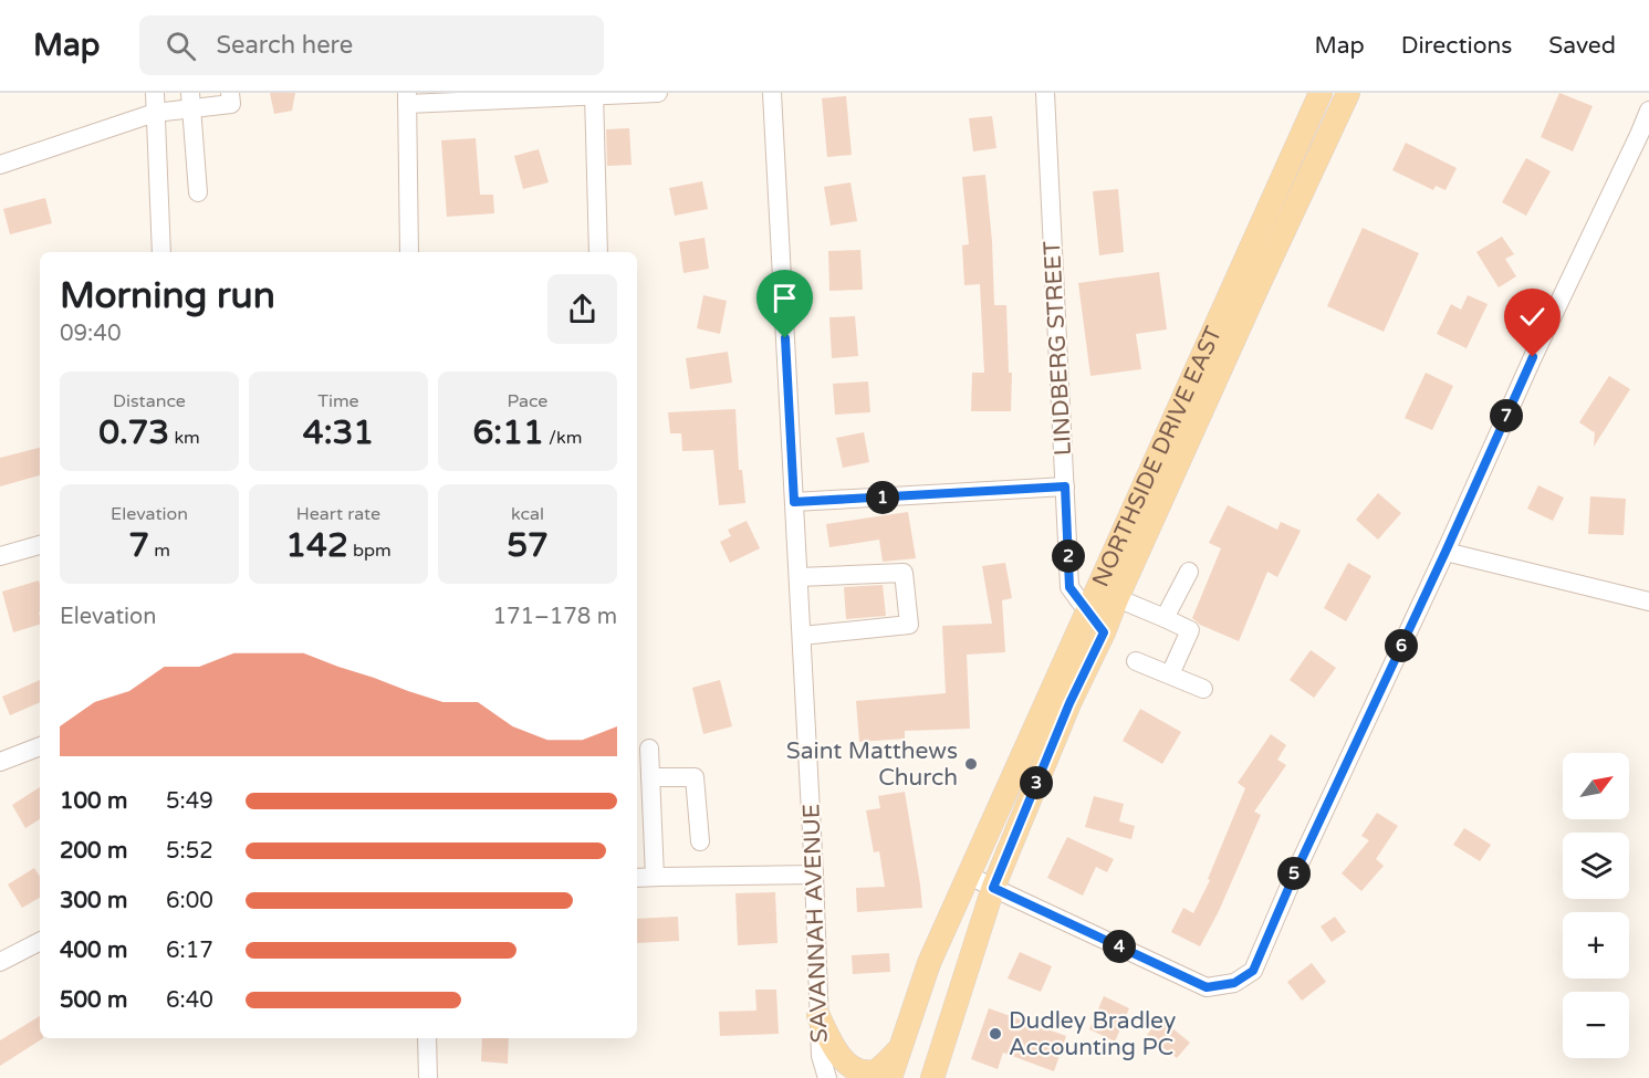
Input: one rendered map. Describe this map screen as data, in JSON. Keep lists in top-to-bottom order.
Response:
{
  "streets": {
    "main road": ["NORTHSIDE DRIVE EAST"],
    "street": ["LINDBERG STREET", "SAVANNAH AVENUE"]
  },
  "crossings": [
    ["LINDBERG STREET", "NORTHSIDE DRIVE EAST"]
  ],
  "places": ["Saint Matthews Church", "Dudley Bradley Accounting PC"],
  "north": "top right",
  "page": {
    "header": "Map",
    "search": "Search here",
    "nav": ["Map", "Directions", "Saved"],
    "heading": ["Morning run", "09:40"],
    "stats": [
      ["Distance", "0.73 km"],
      ["Time", "4:31"],
      ["Pace", "6:11 /km"],
      ["Elevation", "7 m"],
      ["Heart rate", "142 bpm"],
      ["kcal", "57"]
    ],
    "pins": [
      "7",
      "1",
      "2",
      "6",
      "3",
      "5",
      "4"
    ],
    "chart": ["Elevation", "171–178 m"],
    "map_buttons": ["+", "−"],
    "list": [
      {
        "name": "100 m",
        "note": "5:49"
      },
      {
        "name": "200 m",
        "note": "5:52"
      },
      {
        "name": "300 m",
        "note": "6:00"
      },
      {
        "name": "400 m",
        "note": "6:17"
      },
      {
        "name": "500 m",
        "note": "6:40"
      }
    ]
  }
}
